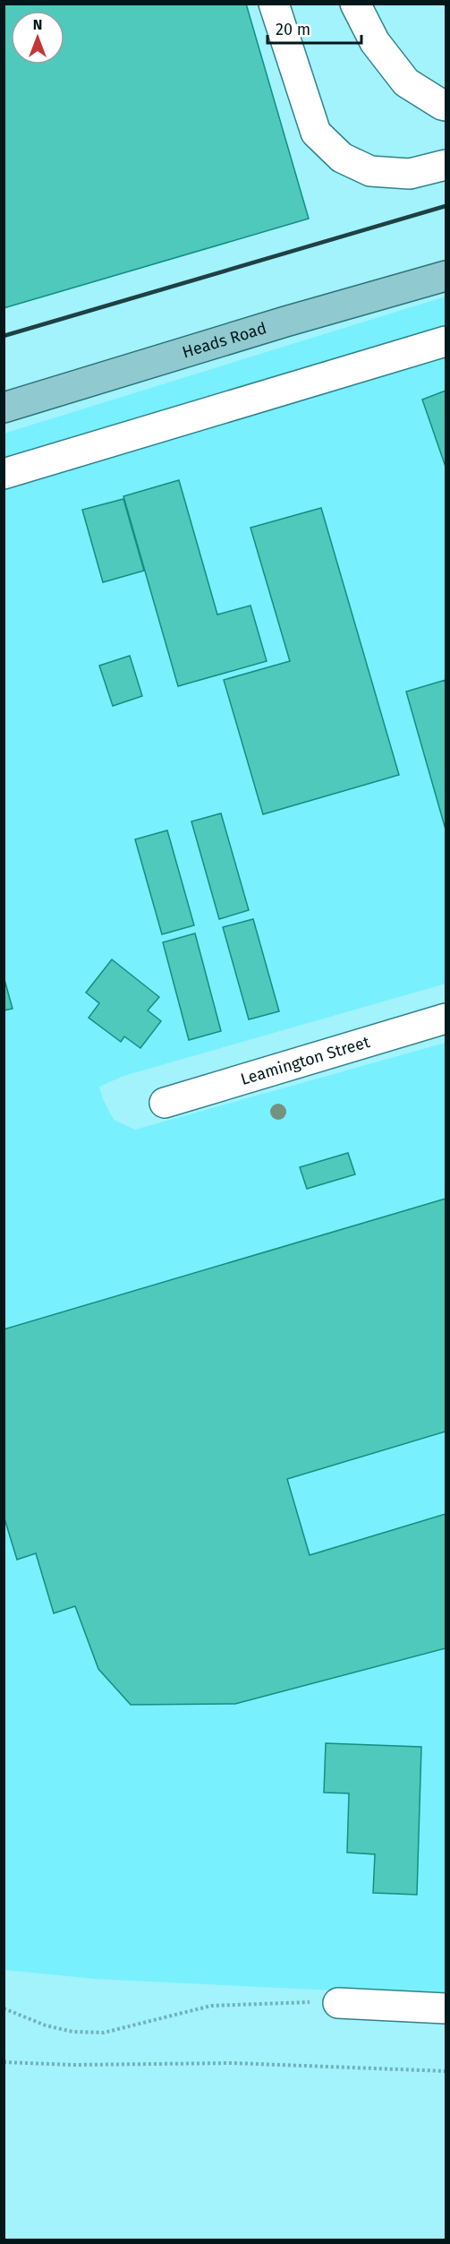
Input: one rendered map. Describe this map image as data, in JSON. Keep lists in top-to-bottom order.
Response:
{
  "streets": {
    "main road": ["Heads Road"],
    "street": ["Leamington Street"]
  },
  "scale_bar": "20 m",
  "north": "top"
}
